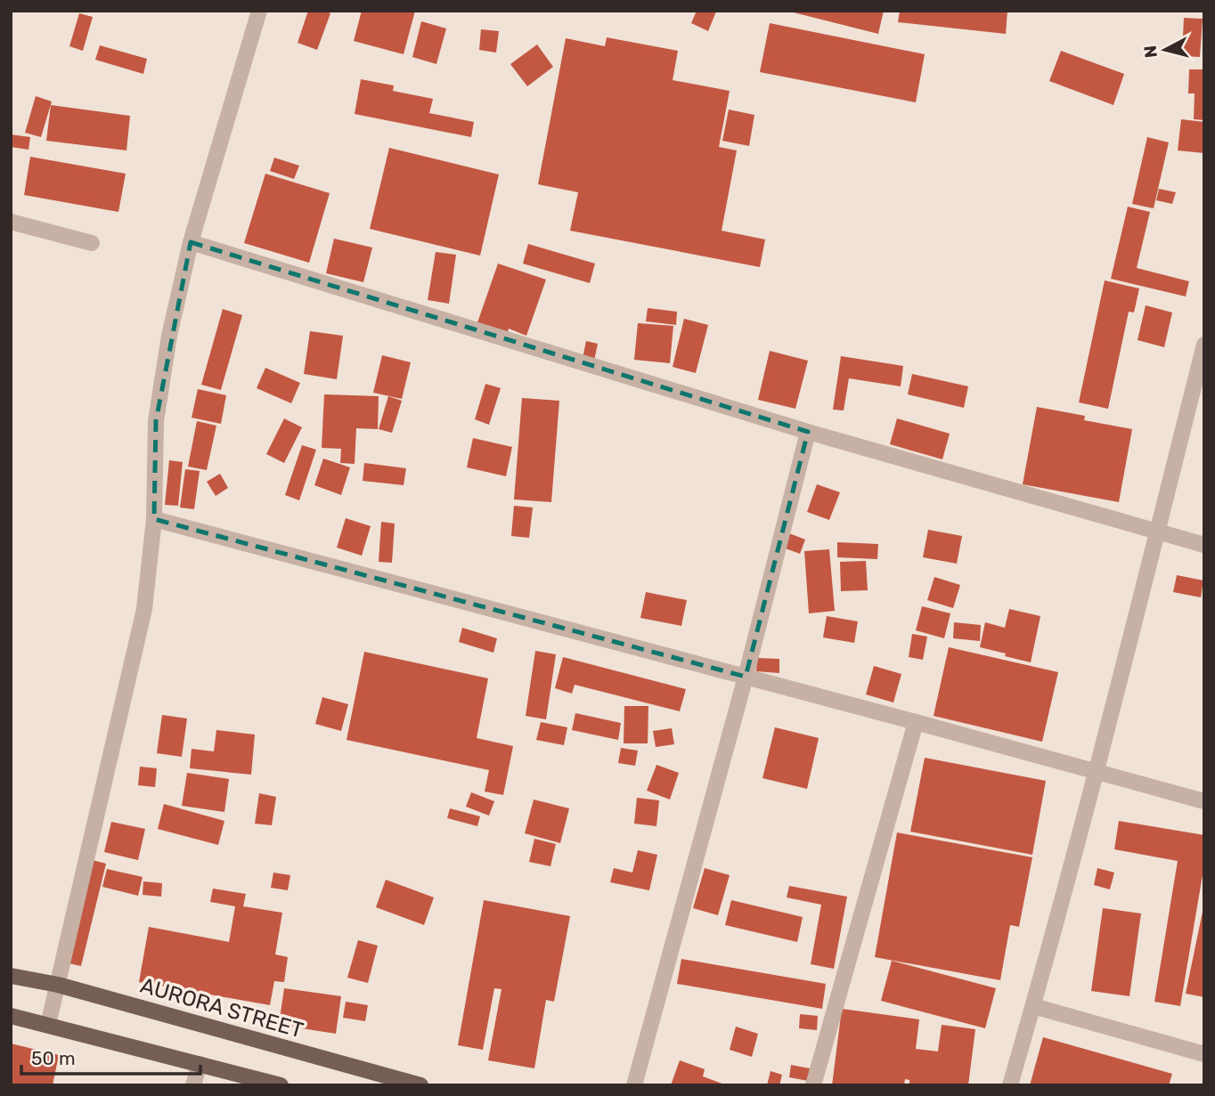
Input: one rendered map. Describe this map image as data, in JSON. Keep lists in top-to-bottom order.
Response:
{
  "streets": {
    "main road": ["AURORA STREET"]
  },
  "scale_bar": "50 m",
  "north": "left"
}
